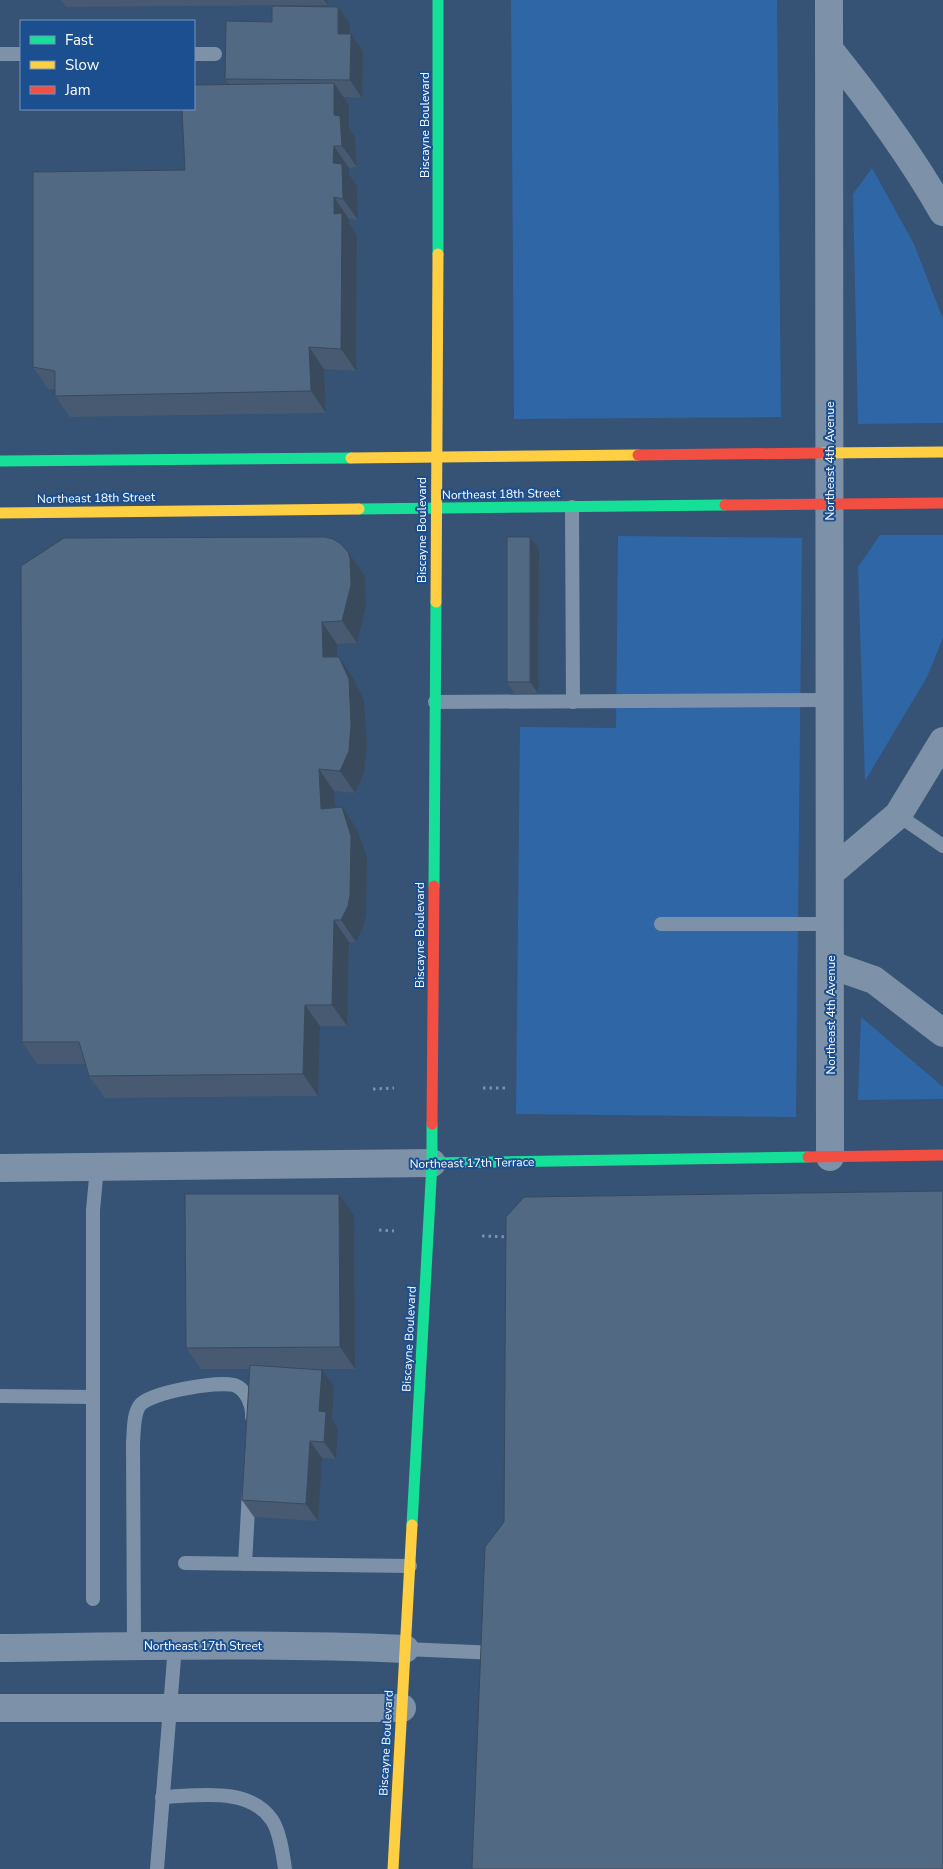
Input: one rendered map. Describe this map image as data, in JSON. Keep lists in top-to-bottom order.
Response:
{
  "streets": {
    "street": [
      "Biscayne Boulevard",
      "Northeast 4th Avenue",
      "Northeast 18th Street",
      "Northeast 17th Terrace",
      "Northeast 17th Street"
    ]
  },
  "crossings": [
    ["Biscayne Boulevard", "Northeast 18th Street"],
    ["Biscayne Boulevard", "Northeast 17th Terrace"],
    ["Biscayne Boulevard", "Northeast 17th Street"],
    ["Northeast 4th Avenue", "Northeast 18th Street"],
    ["Northeast 4th Avenue", "Northeast 17th Terrace"]
  ],
  "legend": ["Fast", "Slow", "Jam"]
}
